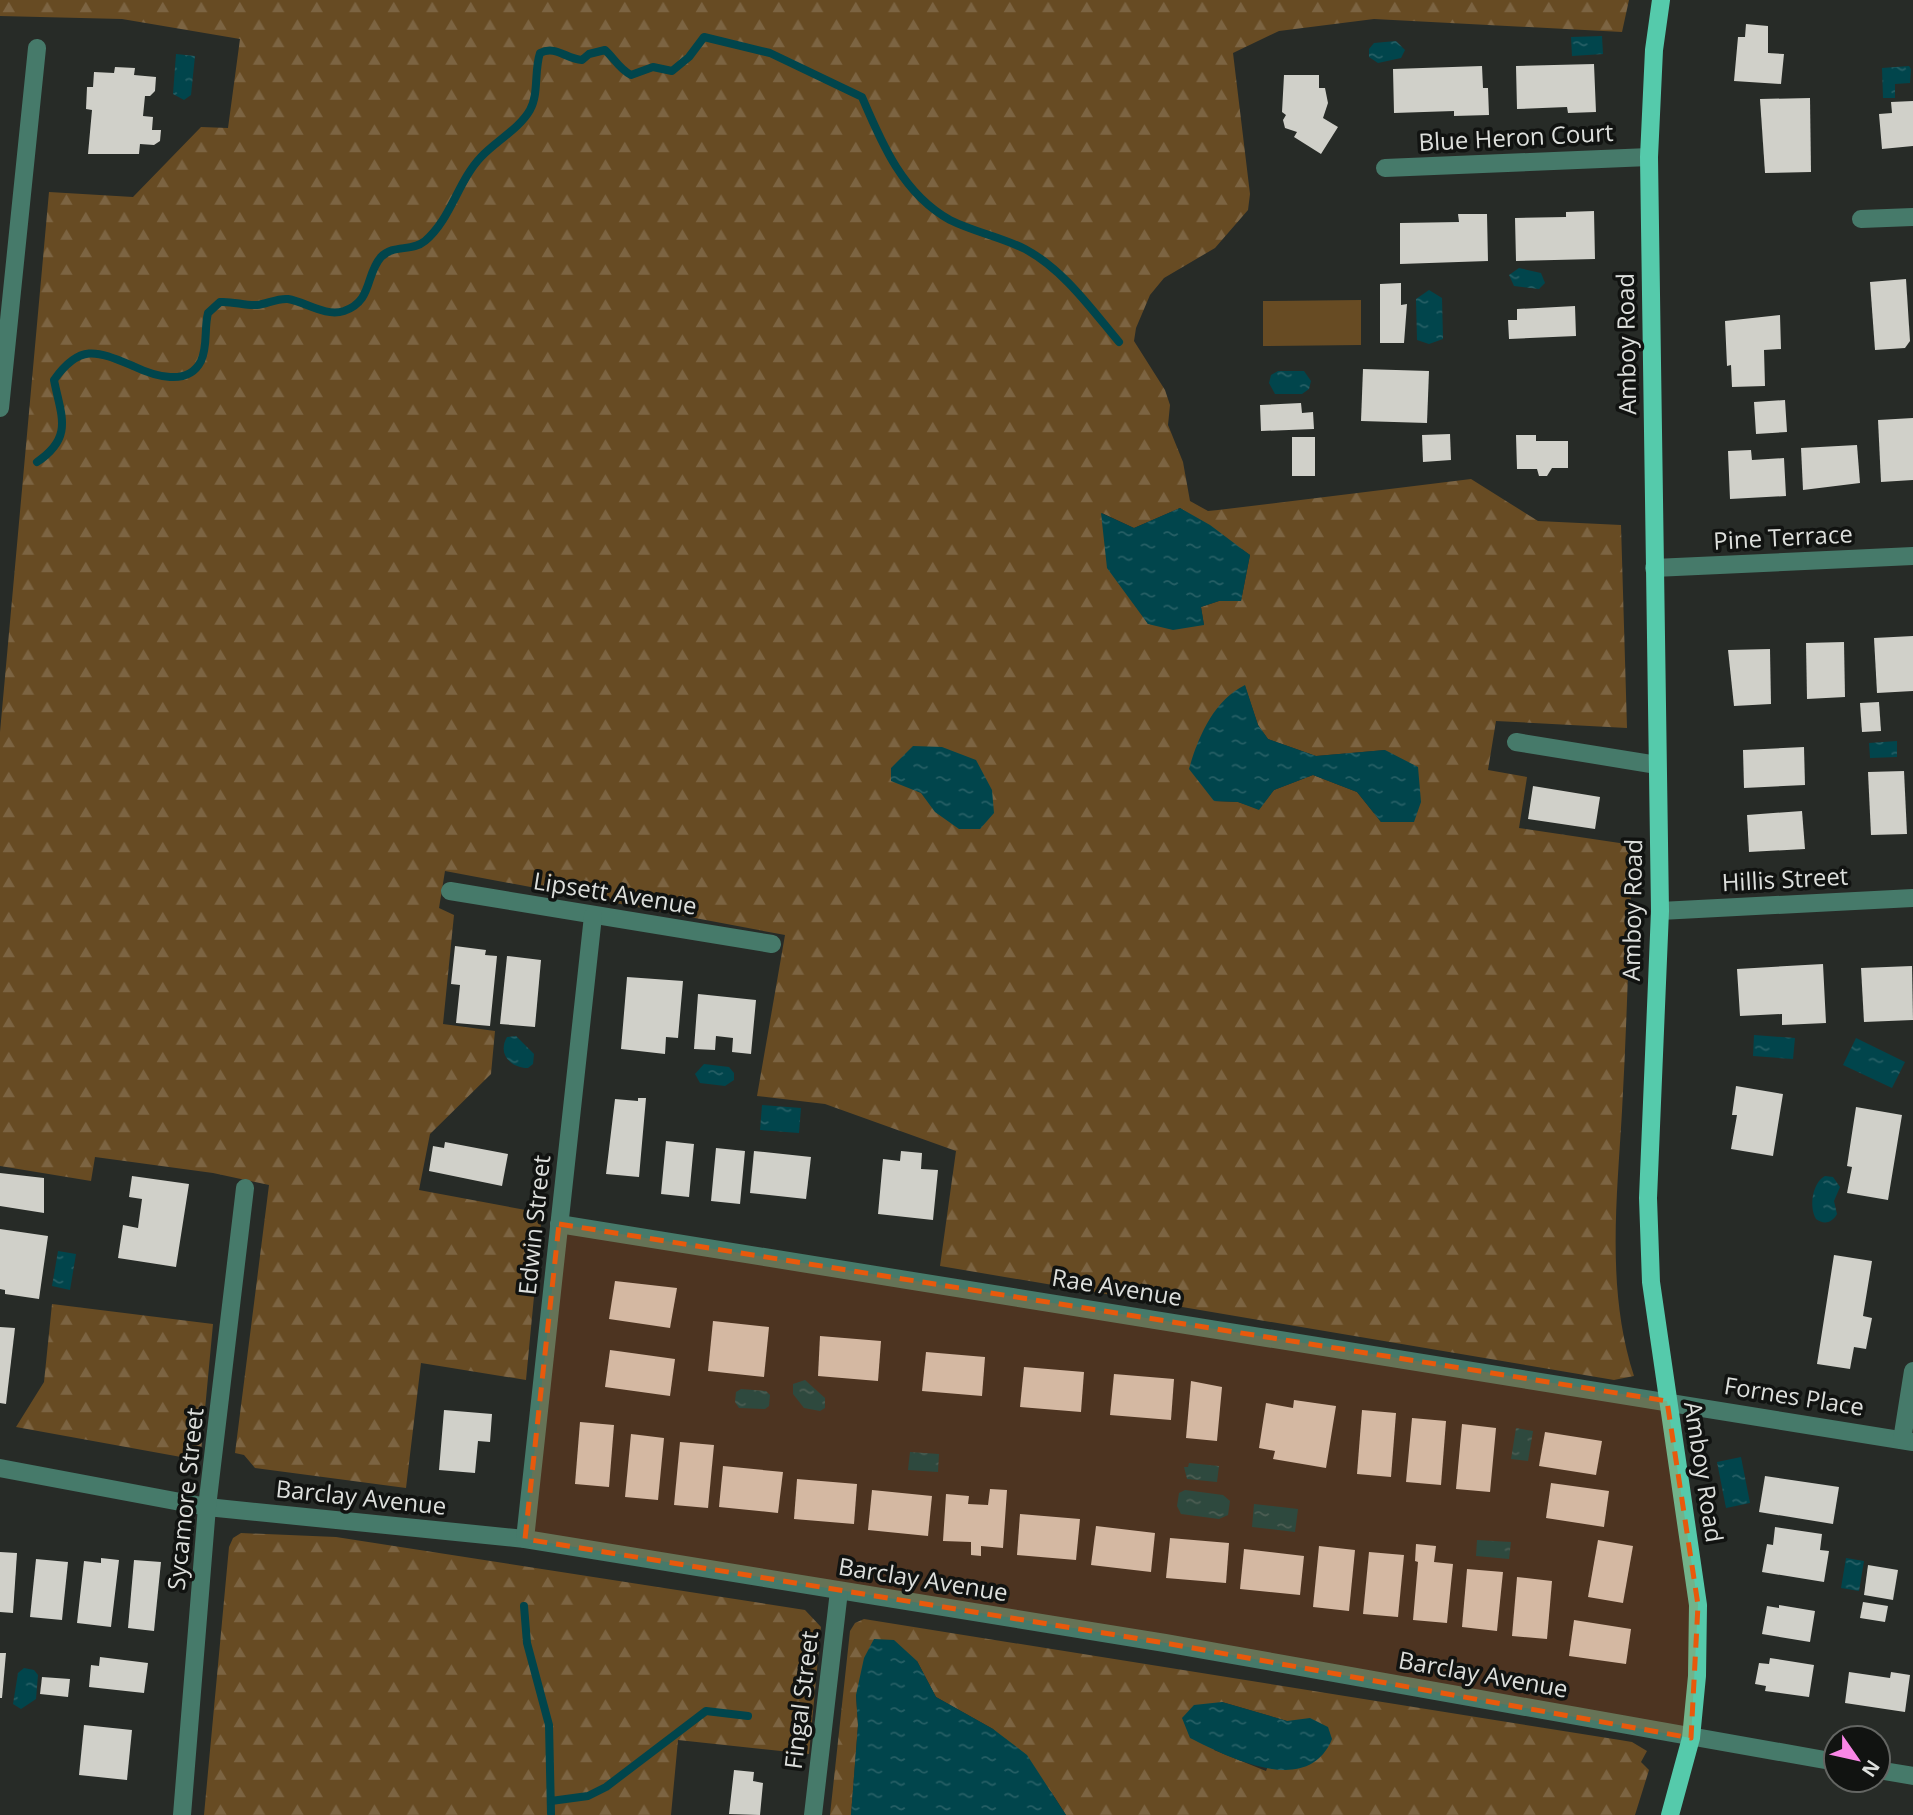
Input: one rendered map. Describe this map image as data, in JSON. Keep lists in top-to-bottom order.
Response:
{
  "streets": {
    "main road": ["Amboy Road"],
    "street": [
      "Blue Heron Court",
      "Pine Terrace",
      "Hillis Street",
      "Lipsett Avenue",
      "Edwin Street",
      "Rae Avenue",
      "Fornes Place",
      "Barclay Avenue",
      "Sycamore Street",
      "Fingal Street"
    ]
  },
  "crossings": [
    ["Blue Heron Court", "Amboy Road"],
    ["Amboy Road", "Pine Terrace"],
    ["Amboy Road", "Hillis Street"],
    ["Amboy Road", "Rae Avenue"],
    ["Amboy Road", "Fornes Place"],
    ["Amboy Road", "Barclay Avenue"],
    ["Lipsett Avenue", "Edwin Street"],
    ["Edwin Street", "Rae Avenue"],
    ["Edwin Street", "Barclay Avenue"],
    ["Rae Avenue", "Fornes Place"],
    ["Barclay Avenue", "Sycamore Street"],
    ["Barclay Avenue", "Fingal Street"]
  ],
  "north": "bottom right"
}
